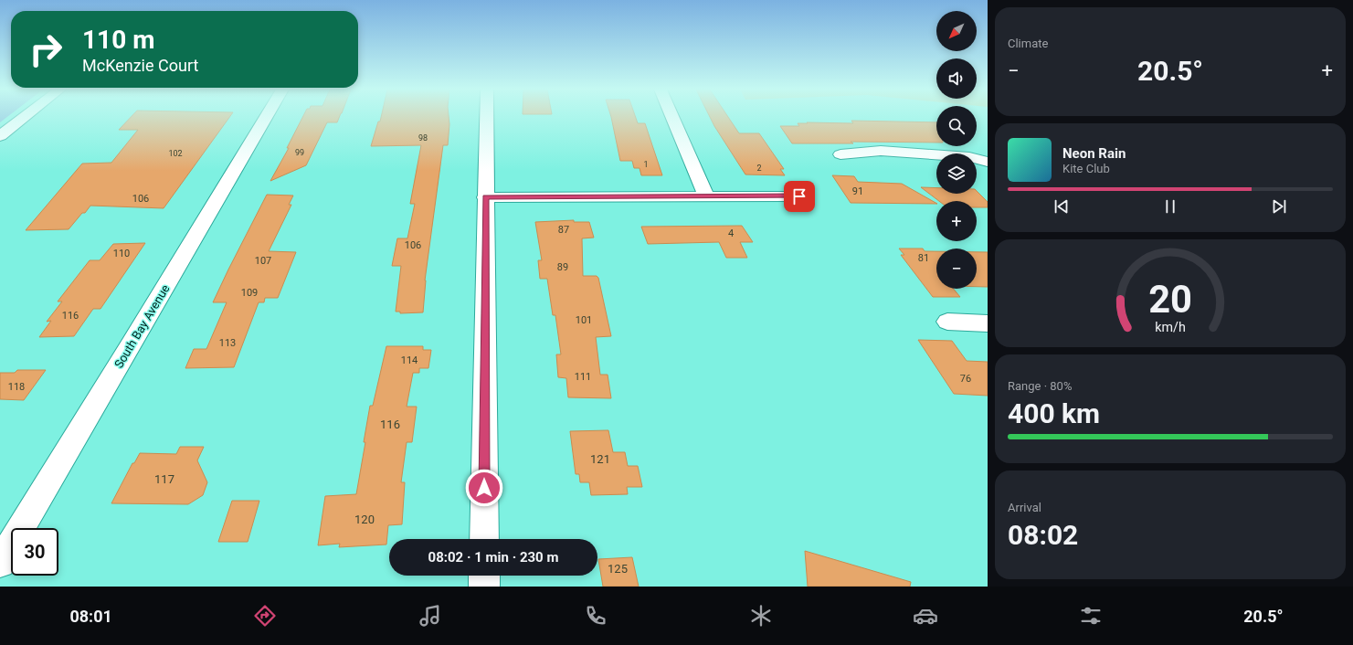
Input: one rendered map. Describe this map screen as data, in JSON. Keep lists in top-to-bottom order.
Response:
{
  "streets": {
    "street": ["South Bay Avenue"]
  },
  "house_numbers": [
    "98",
    "99",
    "102",
    "1",
    "2",
    "91",
    "106",
    "87",
    "4",
    "106",
    "110",
    "81",
    "107",
    "89",
    "109",
    "116",
    "101",
    "113",
    "114",
    "111",
    "76",
    "118",
    "116",
    "121",
    "117",
    "120",
    "125"
  ],
  "north": "bottom left",
  "page": {
    "tile": [
      "Climate",
      ["Range · 80%", "400 km"],
      ["Arrival", "08:02"]
    ],
    "map_buttons": ["+", "−"],
    "turn": ["110 m", "McKenzie Court"],
    "heat": ["−", "20.5°", "+"],
    "song": ["Neon Rain", "Kite Club"],
    "limit": "30",
    "trip": "08:02 · 1 min · 230 m",
    "tabs": ["08:01", "20.5°"],
    "gauge": ["20", "km/h"]
  }
}
